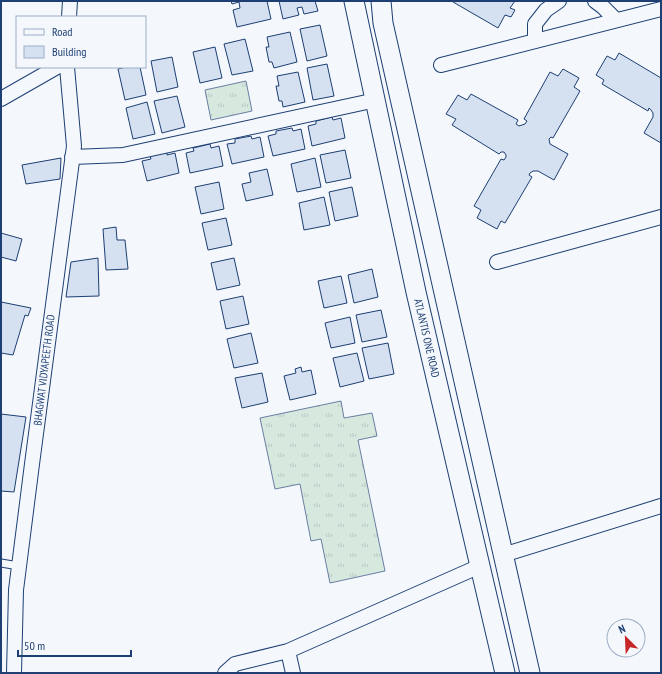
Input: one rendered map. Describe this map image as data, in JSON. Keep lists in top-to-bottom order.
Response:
{
  "streets": {
    "street": ["ATLANTIS ONE ROAD", "BHAGWAT VIDYAPEETH ROAD"]
  },
  "legend": ["Road", "Building"],
  "scale_bar": "50 m",
  "north": "top left"
}
